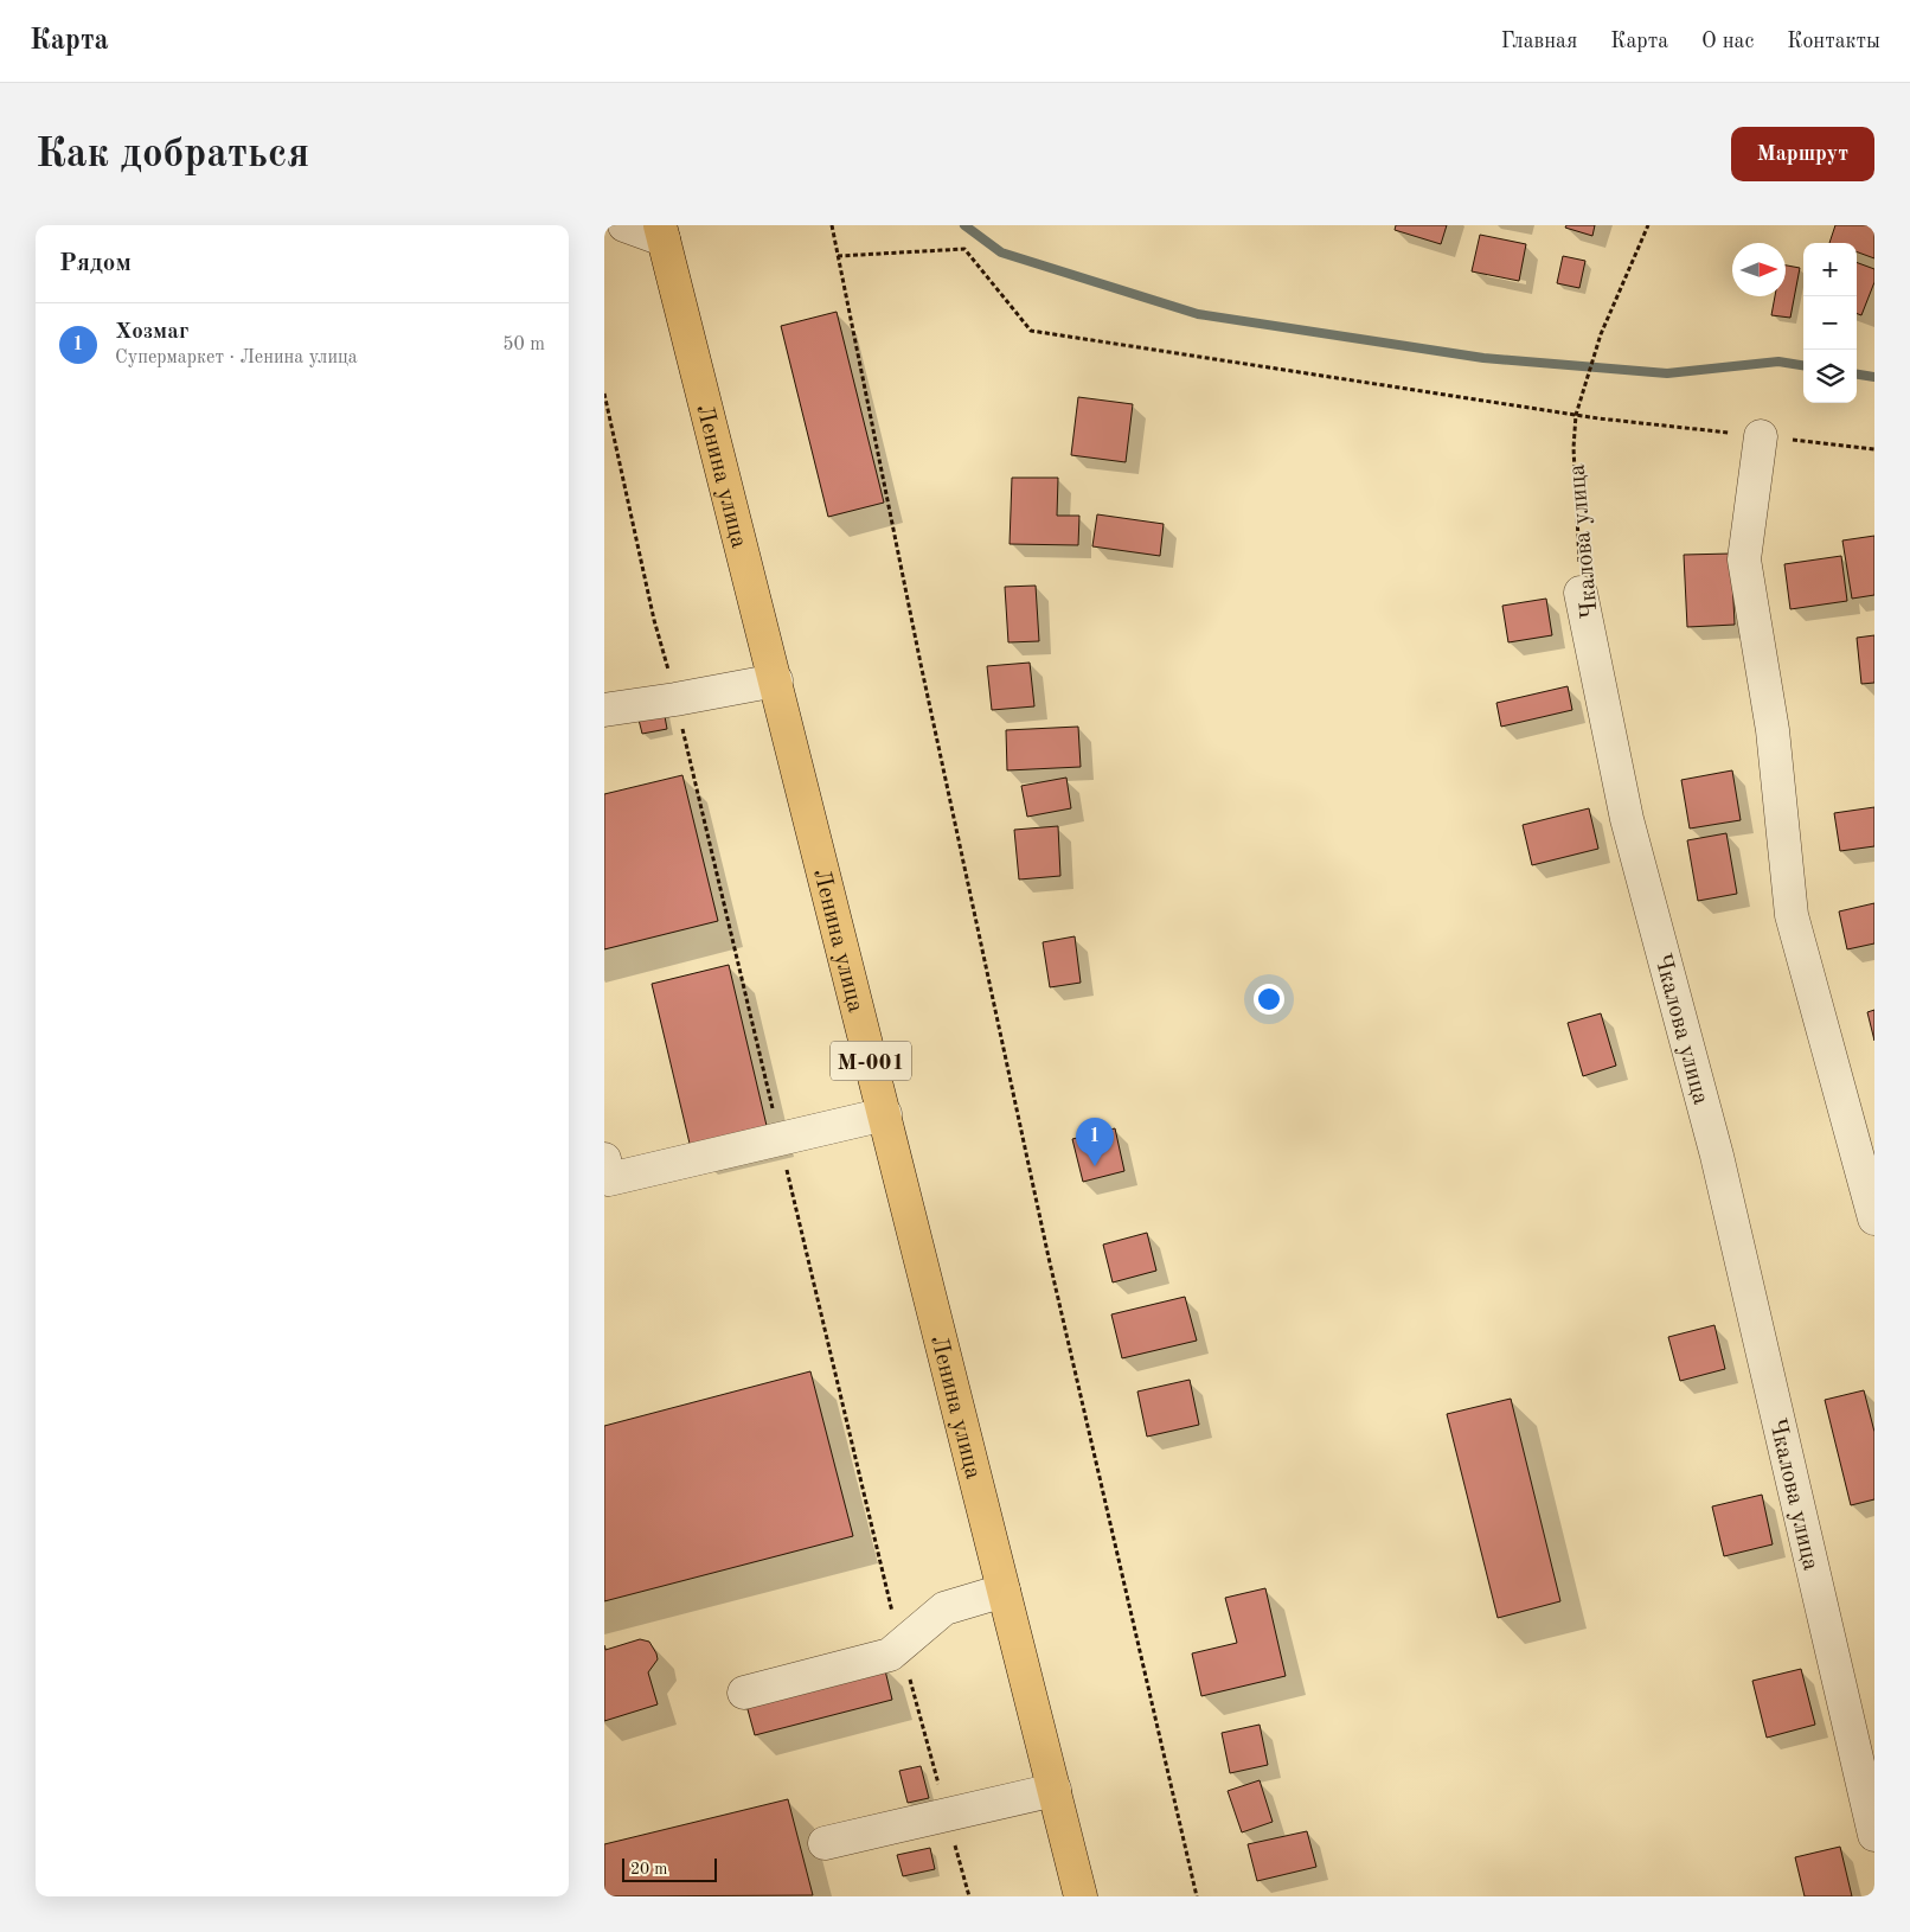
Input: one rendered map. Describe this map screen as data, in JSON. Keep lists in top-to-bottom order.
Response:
{
  "streets": {
    "main road": ["Ленина улица", "М-001"],
    "street": ["Чкалова улица"]
  },
  "scale_bar": "20 m",
  "north": "right",
  "page": {
    "header": "Карта",
    "nav": [
      "Главная",
      "Карта",
      "О нас",
      "Контакты"
    ],
    "buttons": "Маршрут",
    "title": "Как добраться",
    "heading": "Рядом",
    "map_buttons": ["+", "−"],
    "list": [
      {
        "mark": "1",
        "name": "Хозмаг",
        "note": "Супермаркет · Ленина улица",
        "value": "50 m"
      }
    ],
    "pins": "1",
    "scale": "20 m"
  }
}
